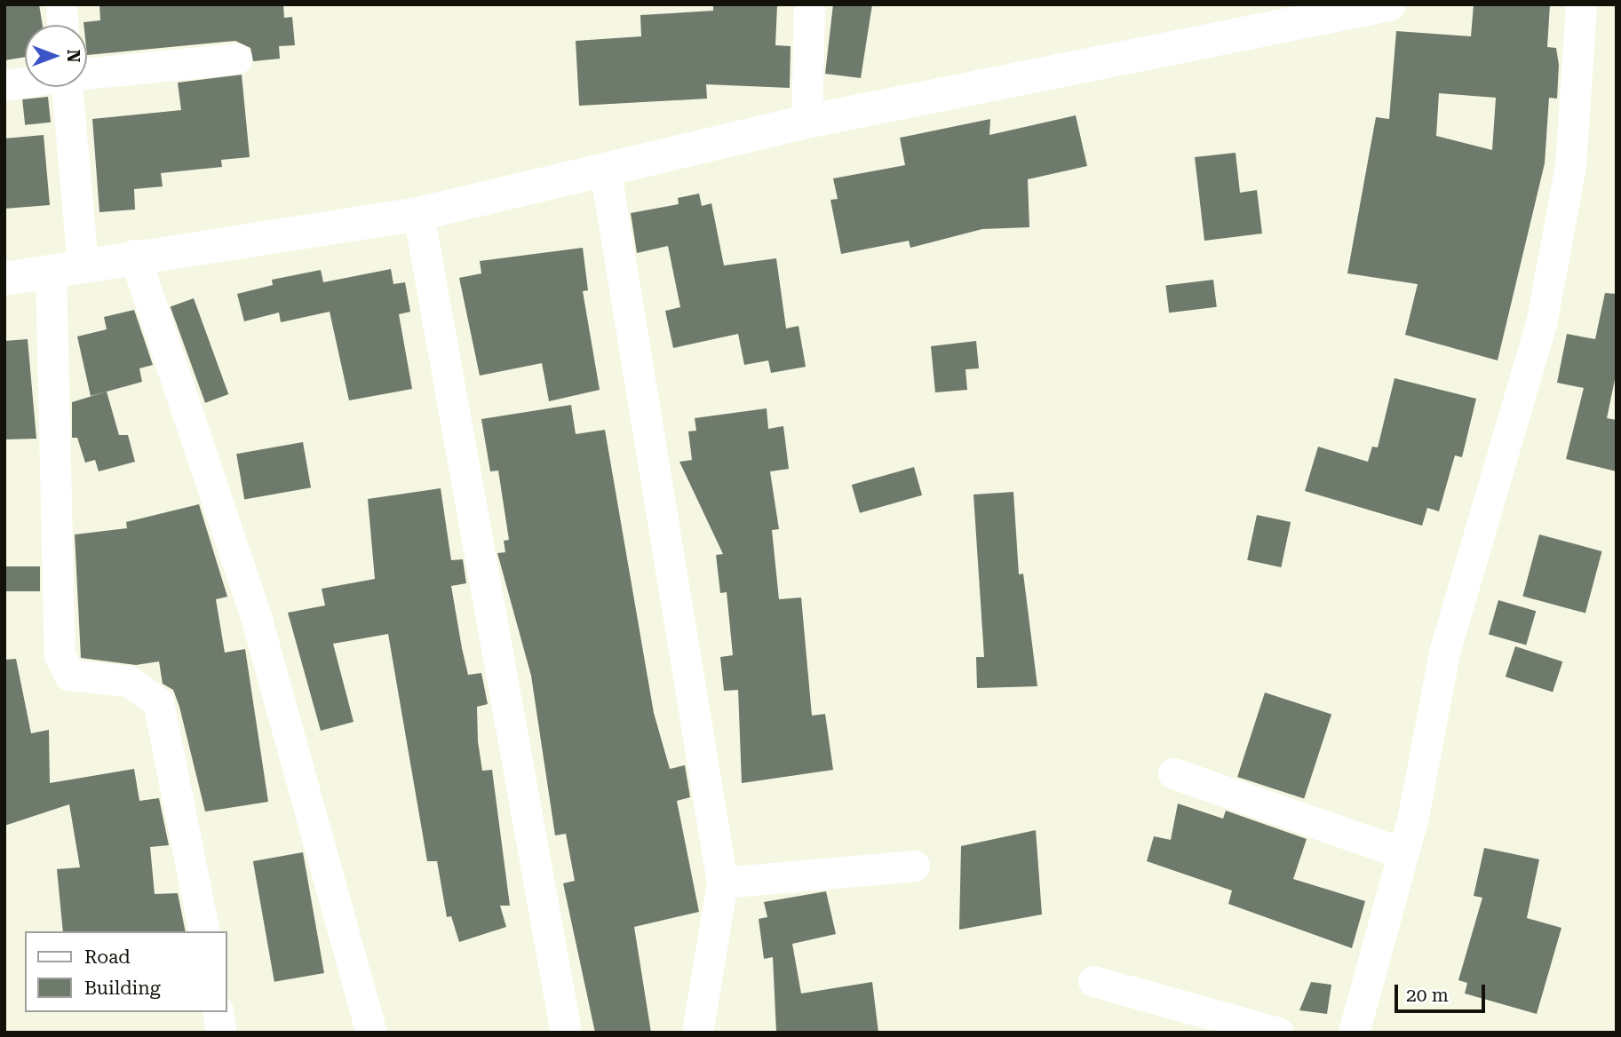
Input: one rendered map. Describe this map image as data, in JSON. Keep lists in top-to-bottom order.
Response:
{
  "legend": ["Road", "Building"],
  "scale_bar": "20 m",
  "north": "right"
}
